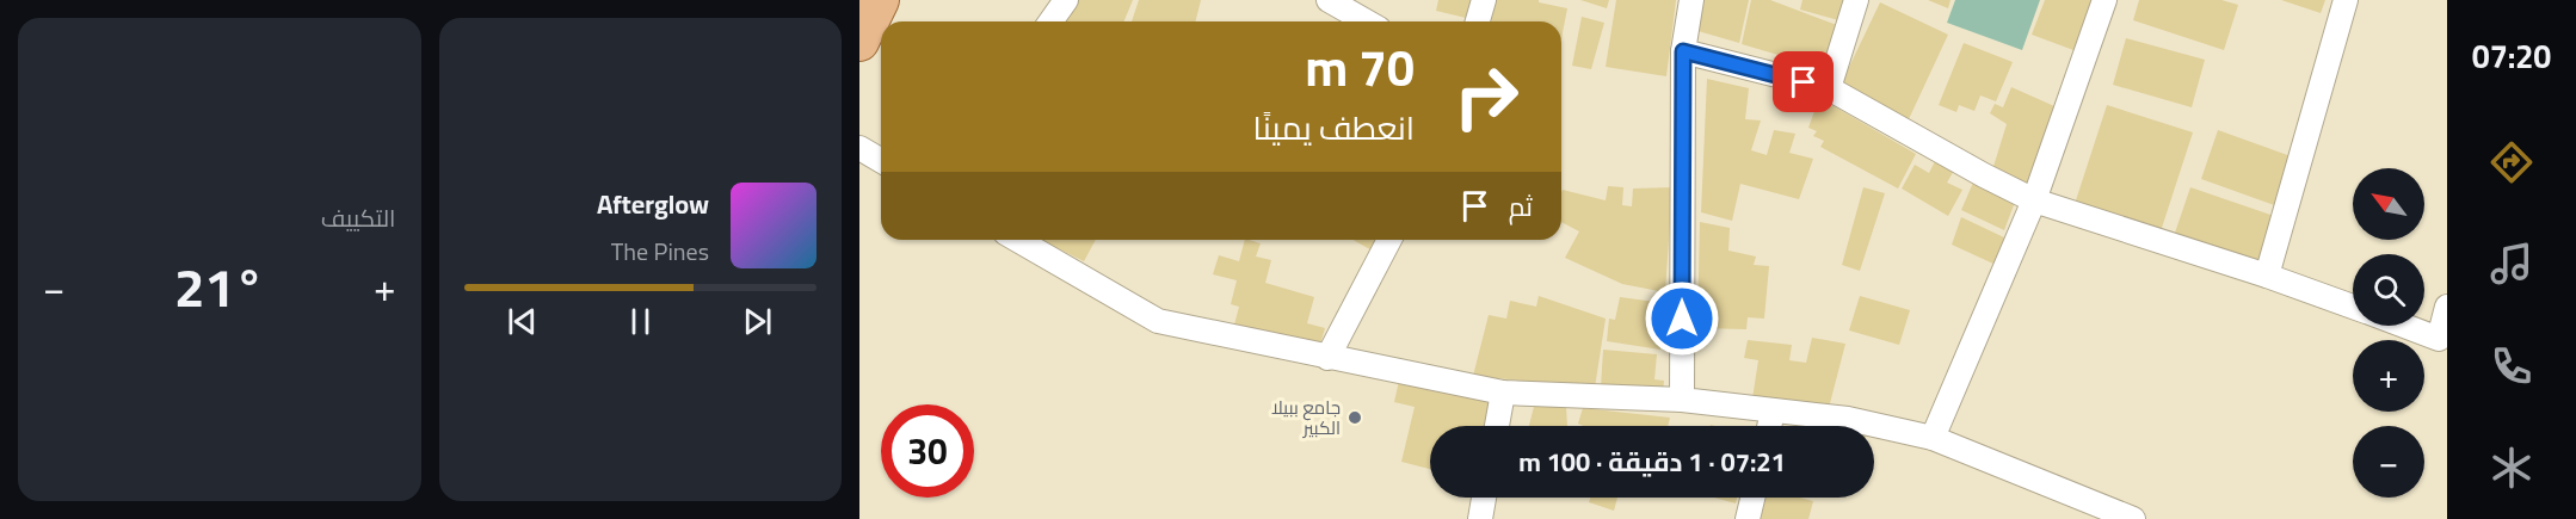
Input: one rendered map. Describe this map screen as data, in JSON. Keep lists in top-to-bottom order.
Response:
{
  "places": ["جامع ببيلا الكبير"],
  "north": "top left",
  "page": {
    "tabs": "07:20",
    "tile": "التكييف",
    "turn": ["70 m", "انعطف يمينًا"],
    "map_buttons": ["+", "−"],
    "then": "ثم",
    "song": ["Afterglow", "The Pines"],
    "heat": ["−", "21°", "+"],
    "limit": "30",
    "trip": "07:21 · 1 دقيقة · 100 m"
  }
}
